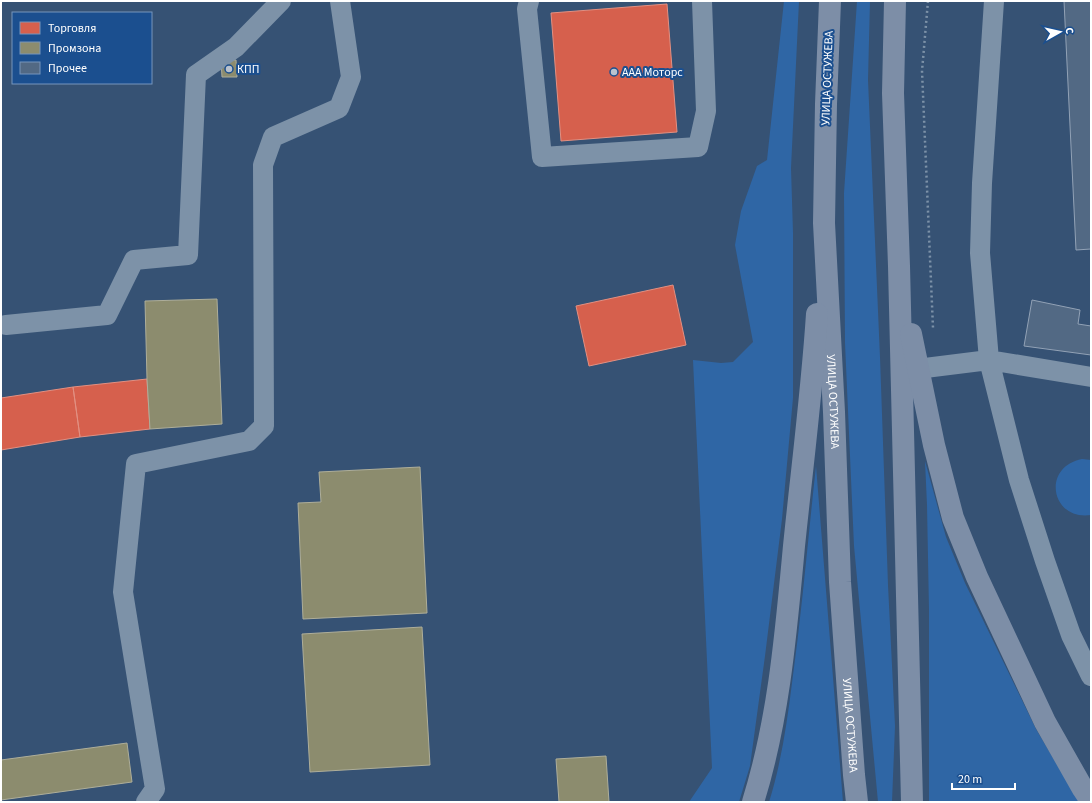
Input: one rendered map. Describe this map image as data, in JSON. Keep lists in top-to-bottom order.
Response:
{
  "streets": {
    "main road": ["УЛИЦА ОСТУЖЕВА"]
  },
  "places": ["КПП", "ААА Моторс"],
  "legend": ["Торговля", "Промзона", "Прочее"],
  "scale_bar": "20 m",
  "north": "right"
}
